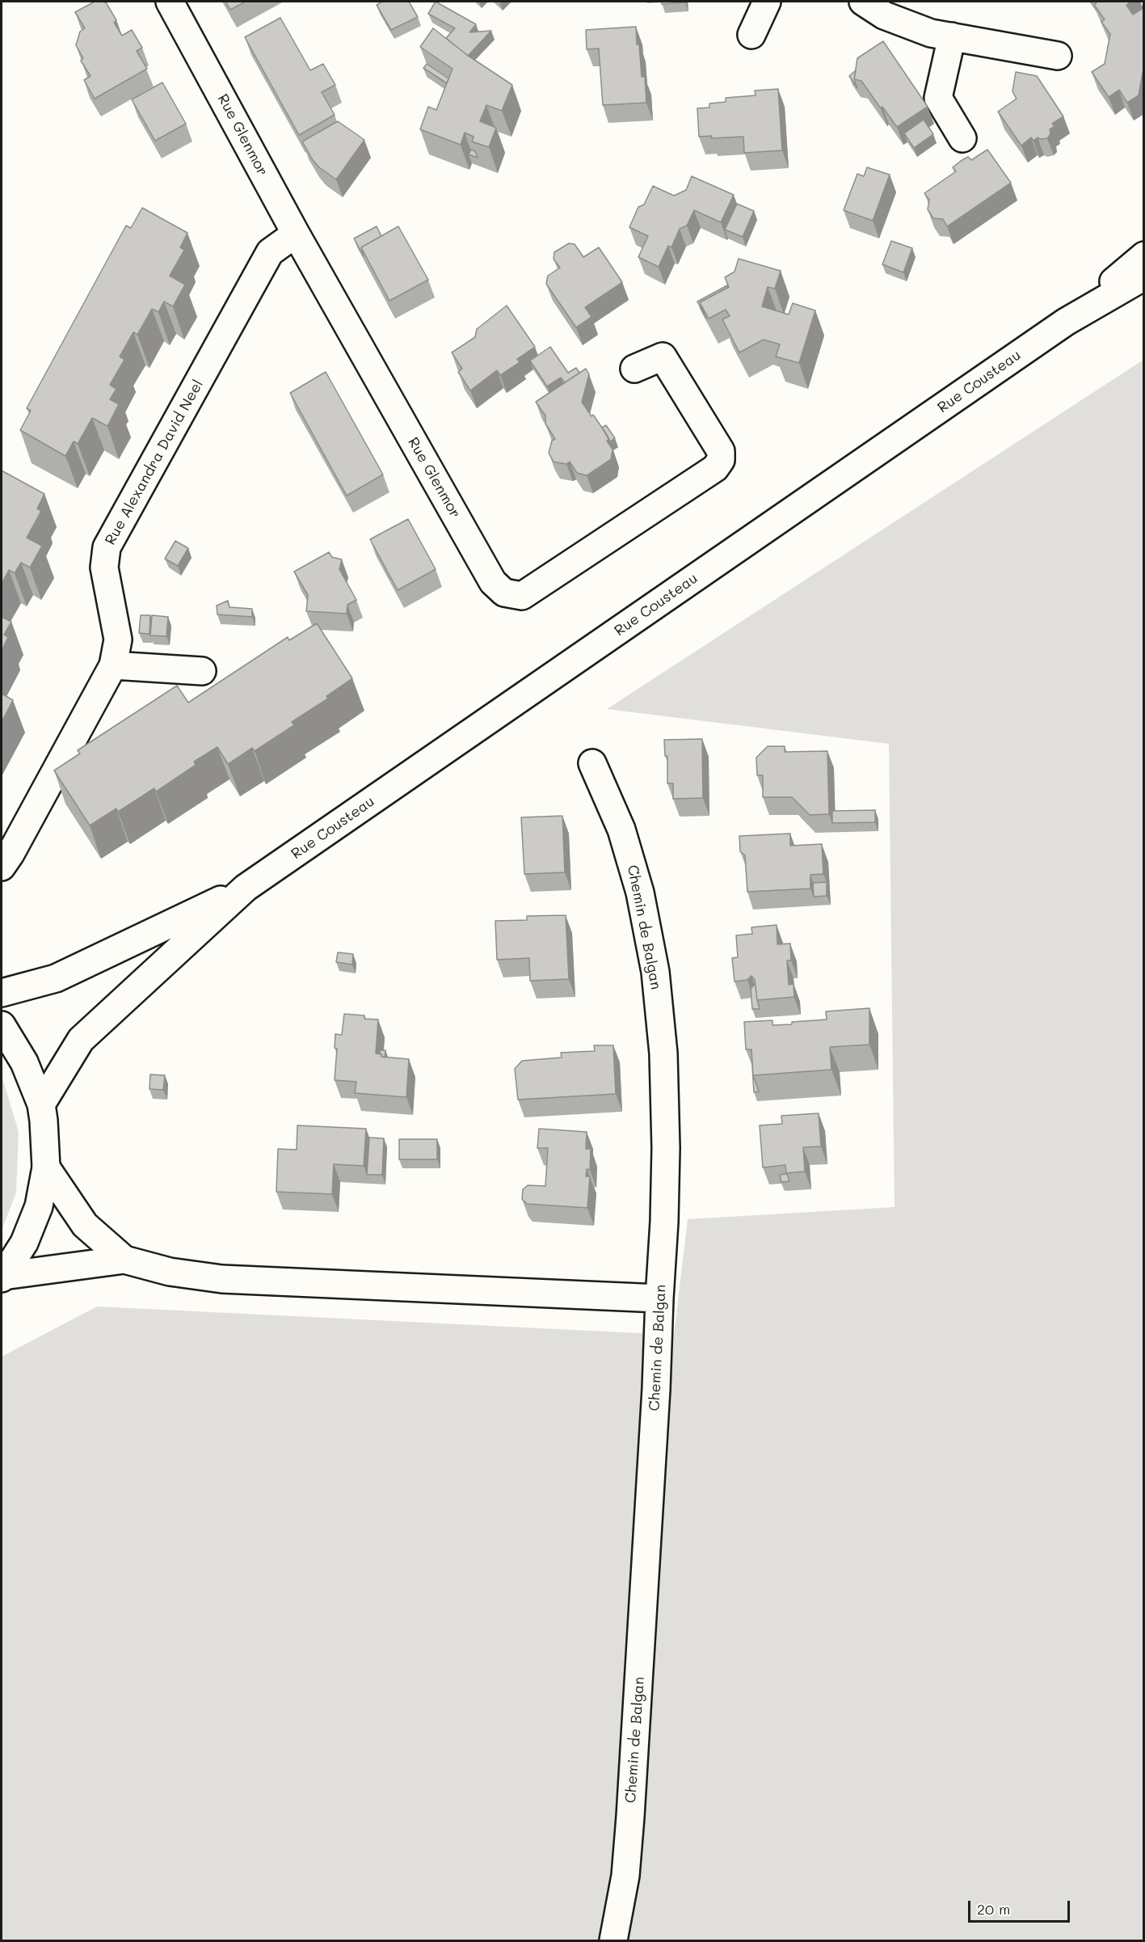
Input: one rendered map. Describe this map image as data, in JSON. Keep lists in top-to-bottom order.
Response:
{
  "streets": {
    "street": [
      "Rue Glenmor",
      "Rue Cousteau",
      "Rue Alexandra David Neel",
      "Chemin de Balgan"
    ]
  },
  "crossings": [
    ["Rue Glenmor", "Rue Alexandra David Neel"]
  ],
  "scale_bar": "20 m"
}
